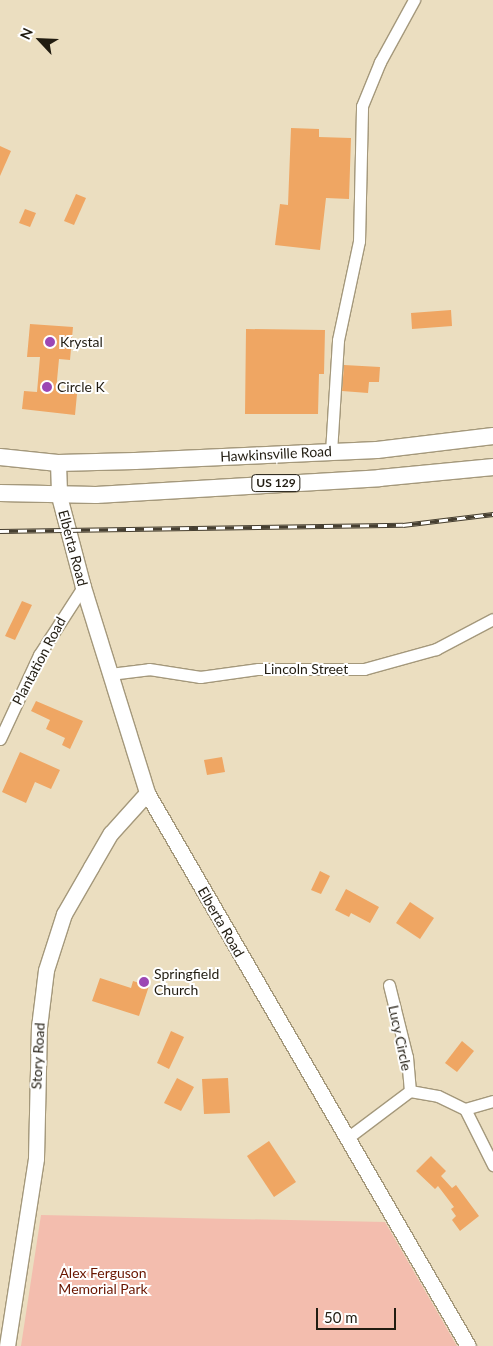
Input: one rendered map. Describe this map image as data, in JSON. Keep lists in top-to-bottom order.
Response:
{
  "streets": {
    "main road": ["Hawkinsville Road", "US 129"],
    "street": [
      "Elberta Road",
      "Plantation Road",
      "Lincoln Street",
      "Lucy Circle",
      "Story Road"
    ]
  },
  "crossings": [
    ["Hawkinsville Road", "US 129"],
    ["Hawkinsville Road", "Elberta Road"],
    ["US 129", "Elberta Road"],
    ["Elberta Road", "Plantation Road"],
    ["Elberta Road", "Lincoln Street"],
    ["Elberta Road", "Story Road"]
  ],
  "parks": ["Alex Ferguson Memorial Park"],
  "places": ["Krystal", "Circle K", "Springfield Church"],
  "scale_bar": "50 m",
  "north": "top left"
}
